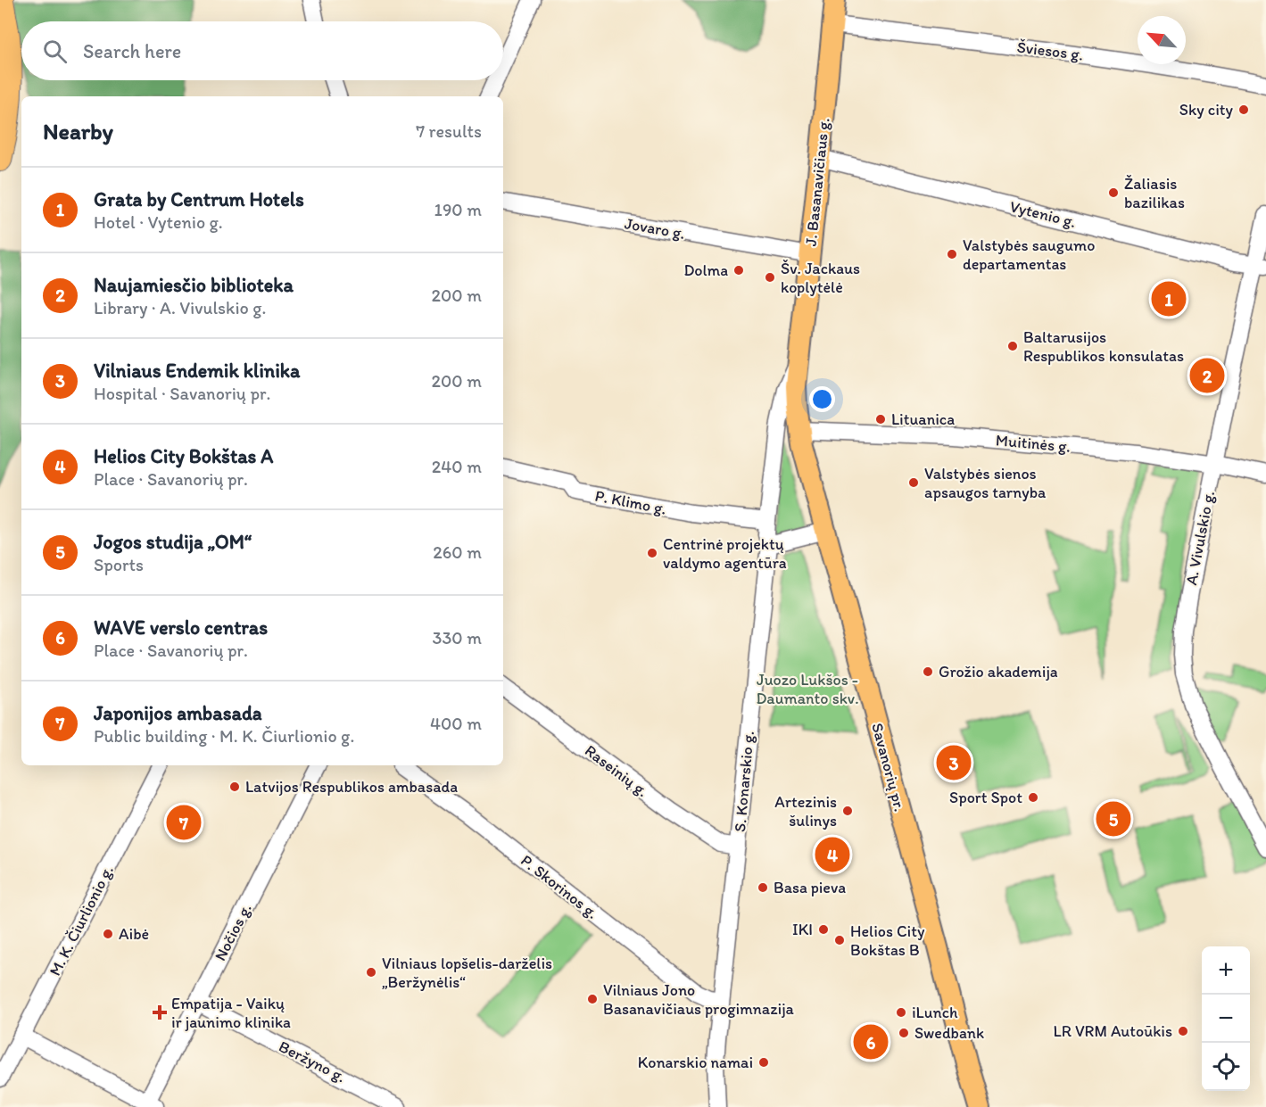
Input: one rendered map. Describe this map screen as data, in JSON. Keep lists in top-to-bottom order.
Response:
{
  "streets": {
    "main road": ["J. Basanavičiaus g.", "Savanorių pr."],
    "street": [
      "Šviesos g.",
      "Vytenio g.",
      "Jovaro g.",
      "Muitinės g.",
      "P. Klimo g.",
      "A. Vivulskio g.",
      "Raseinių g.",
      "S. Konarskio g.",
      "P. Skorinos g.",
      "M. K. Čiurlionio g.",
      "Nočios g.",
      "Beržyno g."
    ]
  },
  "crossings": [
    ["Šviesos g.", "J. Basanavičiaus g."],
    ["J. Basanavičiaus g.", "Vytenio g."],
    ["J. Basanavičiaus g.", "Jovaro g."],
    ["J. Basanavičiaus g.", "Savanorių pr."],
    ["J. Basanavičiaus g.", "S. Konarskio g."],
    ["Vytenio g.", "A. Vivulskio g."],
    ["Muitinės g.", "A. Vivulskio g."],
    ["Muitinės g.", "Savanorių pr."],
    ["P. Klimo g.", "S. Konarskio g."],
    ["Savanorių pr.", "S. Konarskio g."],
    ["Raseinių g.", "S. Konarskio g."],
    ["S. Konarskio g.", "P. Skorinos g."],
    ["Nočios g.", "Beržyno g."]
  ],
  "parks": ["Juozo Lukšos - Daumanto skv."],
  "places": {
    "other": [
      "Sky city",
      "Žaliasis bazilikas",
      "Valstybės saugumo departamentas",
      "Dolma",
      "Šv. Jackaus koplytėlė",
      "Baltarusijos Respublikos konsulatas",
      "Lituanica",
      "Valstybės sienos apsaugos tarnyba",
      "Centrinė projektų valdymo agentūra",
      "Grožio akademija",
      "Latvijos Respublikos ambasada",
      "Sport Spot",
      "Artezinis šulinys",
      "Basa pieva",
      "IKI",
      "Aibė",
      "Helios City Bokštas B",
      "Vilniaus lopšelis-darželis „Beržynėlis“",
      "Vilniaus Jono Basanavičiaus progimnazija",
      "iLunch",
      "LR VRM Autoūkis",
      "Swedbank",
      "Konarskio namai"
    ],
    "health": ["Empatija - Vaikų ir jaunimo klinika"]
  },
  "north": "top left",
  "page": {
    "search": "Search here",
    "heading": ["Nearby", "7 results"],
    "list": [
      {
        "mark": "1",
        "name": "Grata by Centrum Hotels",
        "note": "Hotel · Vytenio g.",
        "value": "190 m"
      },
      {
        "mark": "2",
        "name": "Naujamiesčio biblioteka",
        "note": "Library · A. Vivulskio g.",
        "value": "200 m"
      },
      {
        "mark": "3",
        "name": "Vilniaus Endemik klinika",
        "note": "Hospital · Savanorių pr.",
        "value": "200 m"
      },
      {
        "mark": "4",
        "name": "Helios City Bokštas A",
        "note": "Place · Savanorių pr.",
        "value": "240 m"
      },
      {
        "mark": "5",
        "name": "Jogos studija „OM“",
        "note": "Sports",
        "value": "260 m"
      },
      {
        "mark": "6",
        "name": "WAVE verslo centras",
        "note": "Place · Savanorių pr.",
        "value": "330 m"
      },
      {
        "mark": "7",
        "name": "Japonijos ambasada",
        "note": "Public building · M. K. Čiurlionio g.",
        "value": "400 m"
      }
    ],
    "pins": [
      "1",
      "2",
      "3",
      "5",
      "7",
      "4",
      "6"
    ],
    "map_buttons": ["+", "−"]
  }
}
